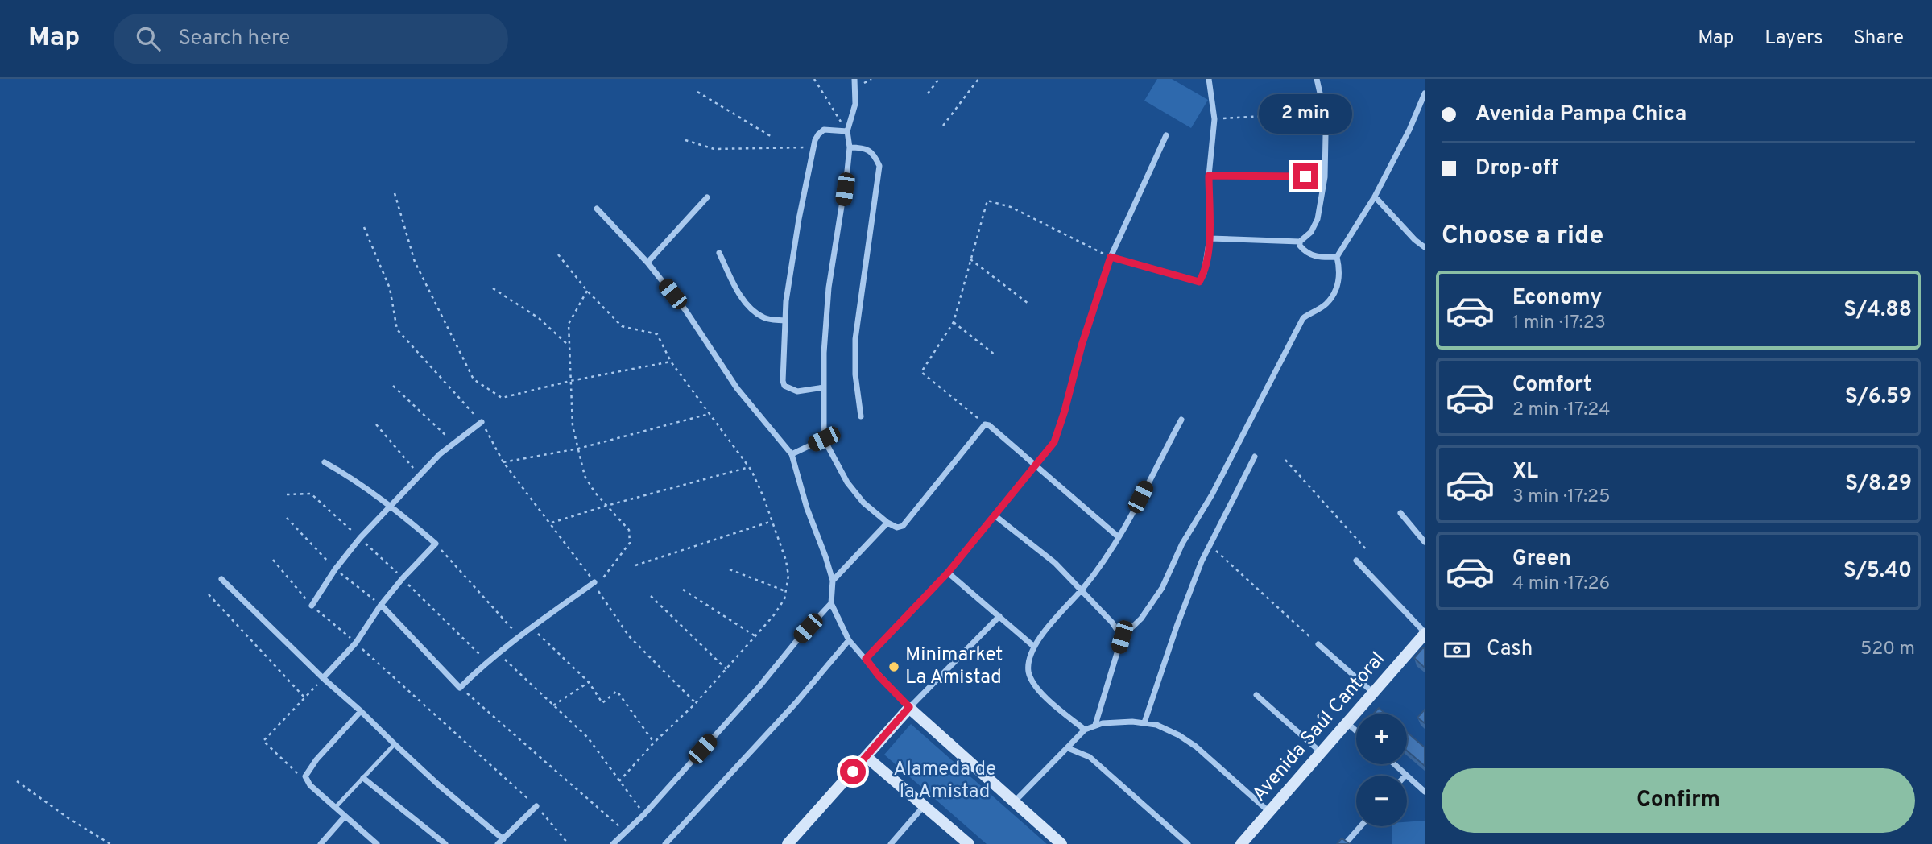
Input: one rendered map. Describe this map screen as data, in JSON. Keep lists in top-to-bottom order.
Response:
{
  "streets": {
    "street": ["Avenida Saúl Cantoral"]
  },
  "parks": ["Alameda de la Amistad"],
  "places": ["Minimarket La Amistad"],
  "page": {
    "header": "Map",
    "search": "Search here",
    "nav": ["Map", "Layers", "Share"],
    "banner": ["Avenida Pampa Chica", "Drop-off"],
    "bubble": "2 min",
    "heading": "Choose a ride",
    "list": [
      {
        "name": "Economy",
        "note": "1 min · 17:23",
        "value": "S/4.88"
      },
      {
        "name": "Comfort",
        "note": "2 min · 17:24",
        "value": "S/6.59"
      },
      {
        "name": "XL",
        "note": "3 min · 17:25",
        "value": "S/8.29"
      },
      {
        "name": "Green",
        "note": "4 min · 17:26",
        "value": "S/5.40"
      }
    ],
    "pay": ["Cash", "520 m"],
    "map_buttons": ["+", "−"],
    "buttons": "Confirm"
  }
}
